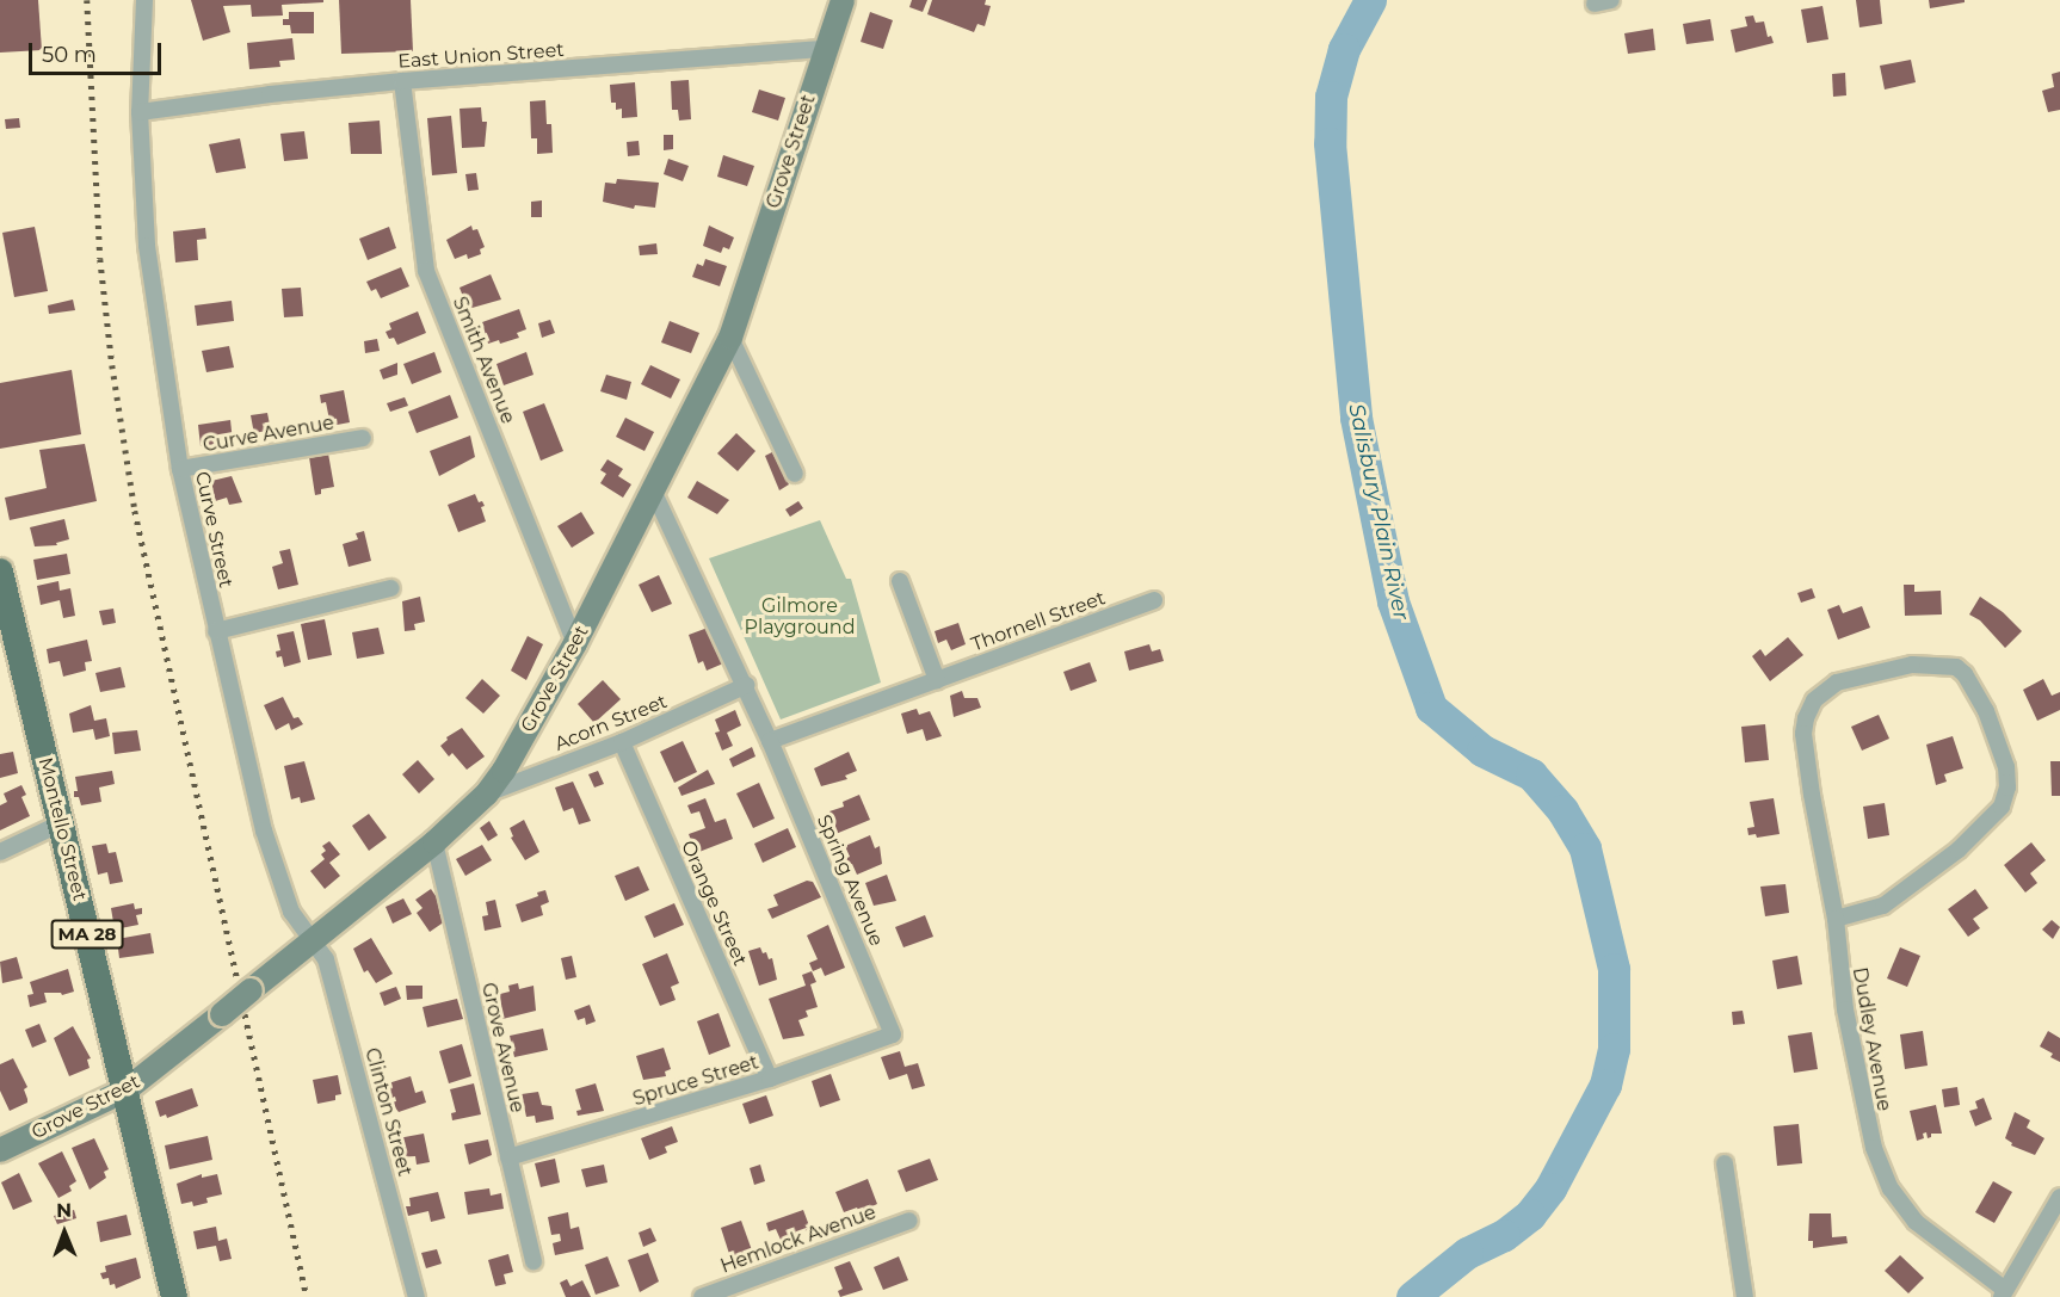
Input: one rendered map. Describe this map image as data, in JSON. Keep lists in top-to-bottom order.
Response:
{
  "streets": {
    "main road": ["Grove Street", "Montello Street", "MA 28"],
    "street": [
      "East Union Street",
      "Smith Avenue",
      "Curve Avenue",
      "Curve Street",
      "Thornell Street",
      "Acorn Street",
      "Spring Avenue",
      "Orange Street",
      "Dudley Avenue",
      "Grove Avenue",
      "Spruce Street",
      "Clinton Street",
      "Hemlock Avenue"
    ]
  },
  "crossings": [
    ["East Union Street", "Grove Street"],
    ["East Union Street", "Smith Avenue"],
    ["East Union Street", "Curve Street"],
    ["Grove Street", "Smith Avenue"],
    ["Grove Street", "Curve Street"],
    ["Grove Street", "Acorn Street"],
    ["Grove Street", "Montello Street"],
    ["Grove Street", "Spring Avenue"],
    ["Grove Street", "Grove Avenue"],
    ["Grove Street", "Clinton Street"],
    ["Curve Avenue", "Curve Street"],
    ["Curve Street", "Clinton Street"],
    ["Acorn Street", "Spring Avenue"],
    ["Acorn Street", "Orange Street"],
    ["Spring Avenue", "Spruce Street"],
    ["Orange Street", "Spruce Street"],
    ["Grove Avenue", "Spruce Street"]
  ],
  "water": ["Salisbury Plain River"],
  "parks": ["Gilmore Playground"],
  "scale_bar": "50 m",
  "north": "top"
}
